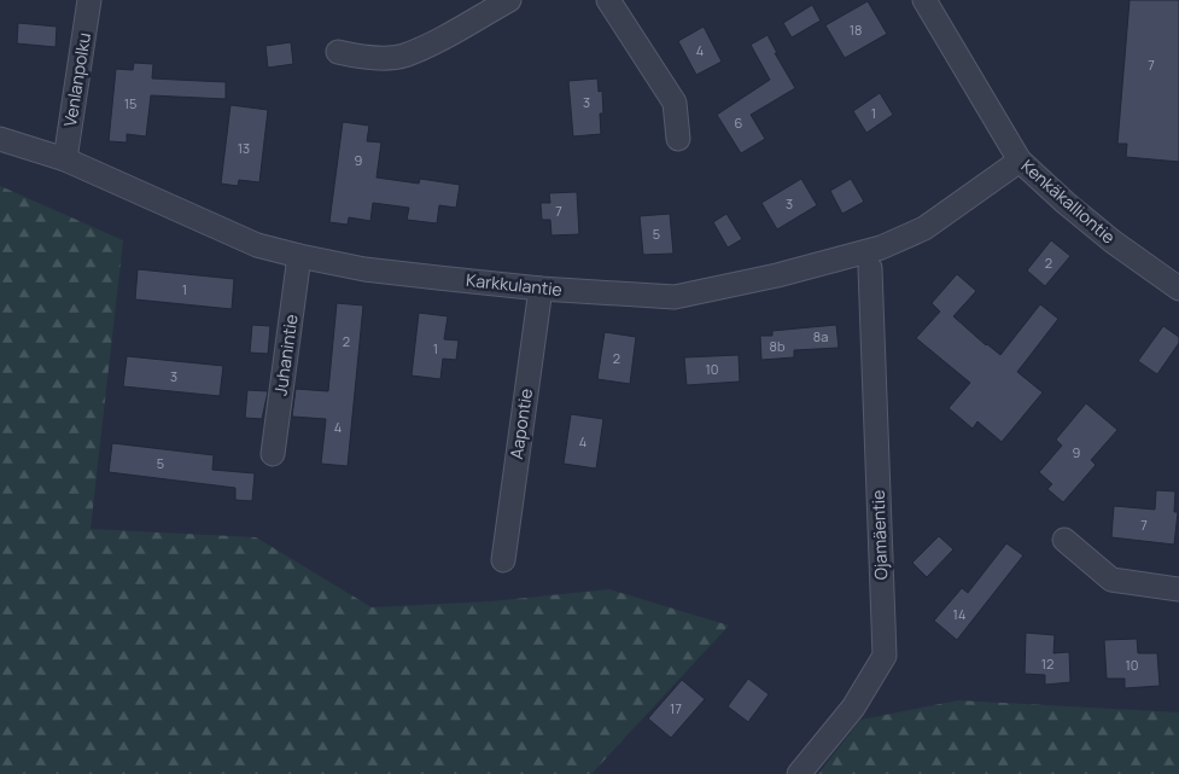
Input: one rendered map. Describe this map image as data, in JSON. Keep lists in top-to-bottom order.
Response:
{
  "streets": {
    "street": [
      "Venlanpolku",
      "Kenkäkalliontie",
      "Karkkulantie",
      "Juhanintie",
      "Aapontie",
      "Ojamäentie"
    ]
  },
  "crossings": [
    ["Venlanpolku", "Karkkulantie"],
    ["Kenkäkalliontie", "Karkkulantie"],
    ["Karkkulantie", "Juhanintie"],
    ["Karkkulantie", "Aapontie"]
  ],
  "house_numbers": [
    "18",
    "4",
    "7",
    "3",
    "15",
    "1",
    "6",
    "13",
    "9",
    "3",
    "7",
    "5",
    "2",
    "1",
    "8a",
    "2",
    "8b",
    "1",
    "2",
    "10",
    "3",
    "4",
    "4",
    "9",
    "5",
    "7",
    "14",
    "12",
    "10",
    "17"
  ]
}
